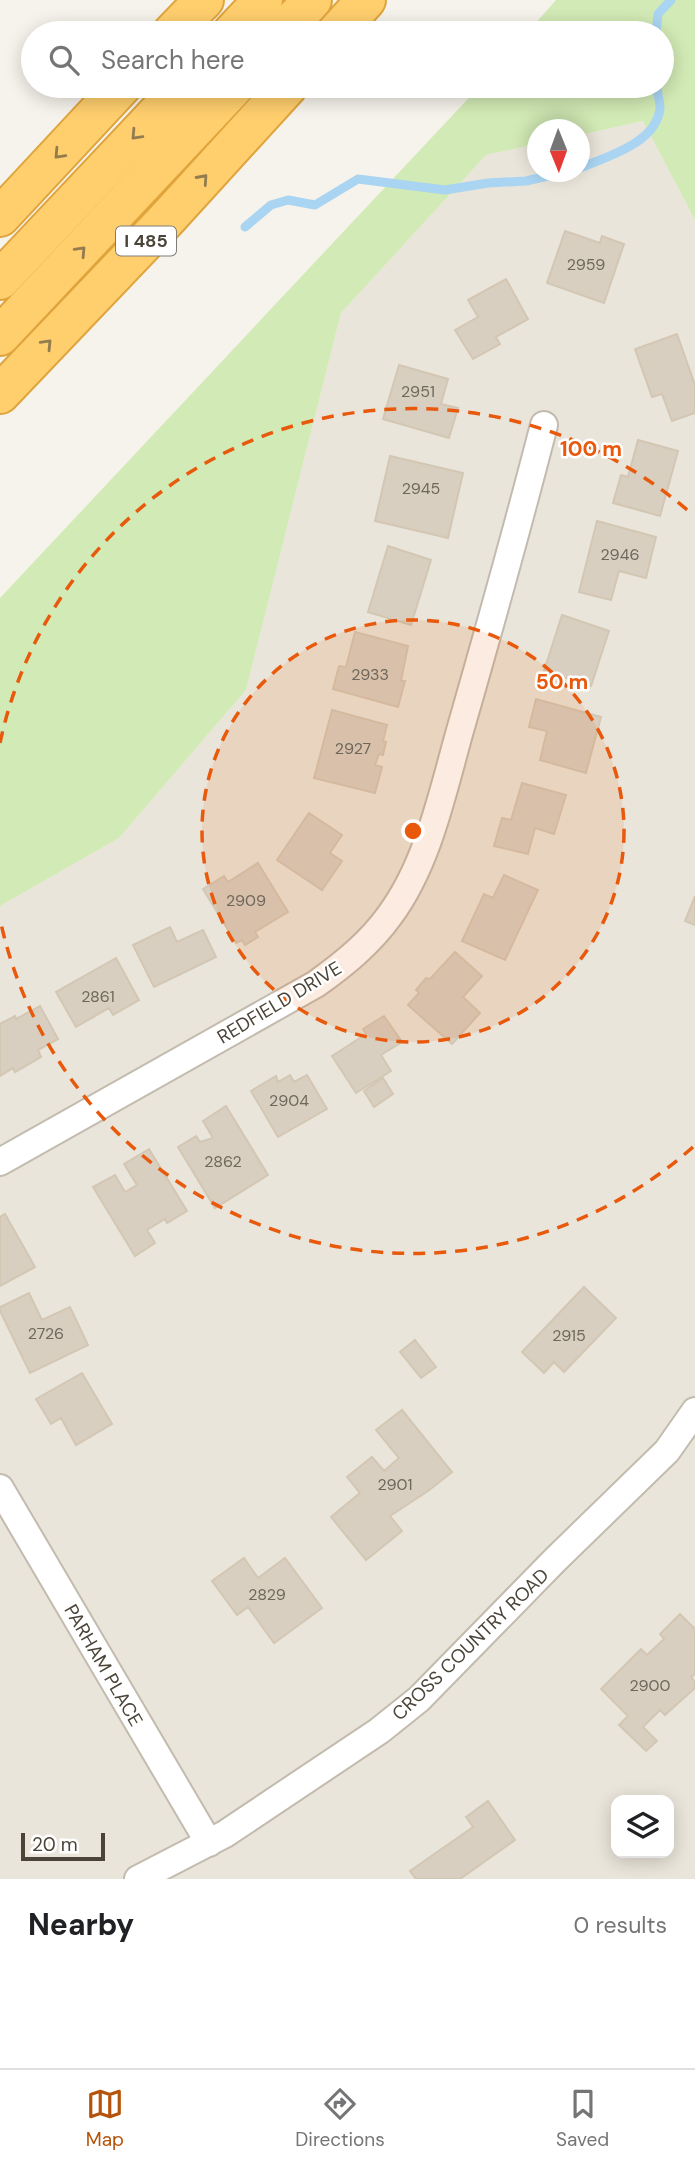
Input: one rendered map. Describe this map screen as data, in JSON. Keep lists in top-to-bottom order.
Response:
{
  "streets": {
    "highway": ["I 485"],
    "street": ["REDFIELD DRIVE", "CROSS COUNTRY ROAD", "PARHAM PLACE"]
  },
  "crossings": [
    ["CROSS COUNTRY ROAD", "PARHAM PLACE"]
  ],
  "house_numbers": [
    "2959",
    "2951",
    "2945",
    "2946",
    "2933",
    "2927",
    "2909",
    "2861",
    "2904",
    "2862",
    "2726",
    "2915",
    "2901",
    "2829",
    "2900"
  ],
  "scale_bar": "20 m",
  "north": "bottom",
  "page": {
    "search": "Search here",
    "scale": "20 m",
    "heading": ["Nearby", "0 results"],
    "nav": ["Map", "Directions", "Saved"]
  },
  "rings": ["100 m", "50 m"]
}
